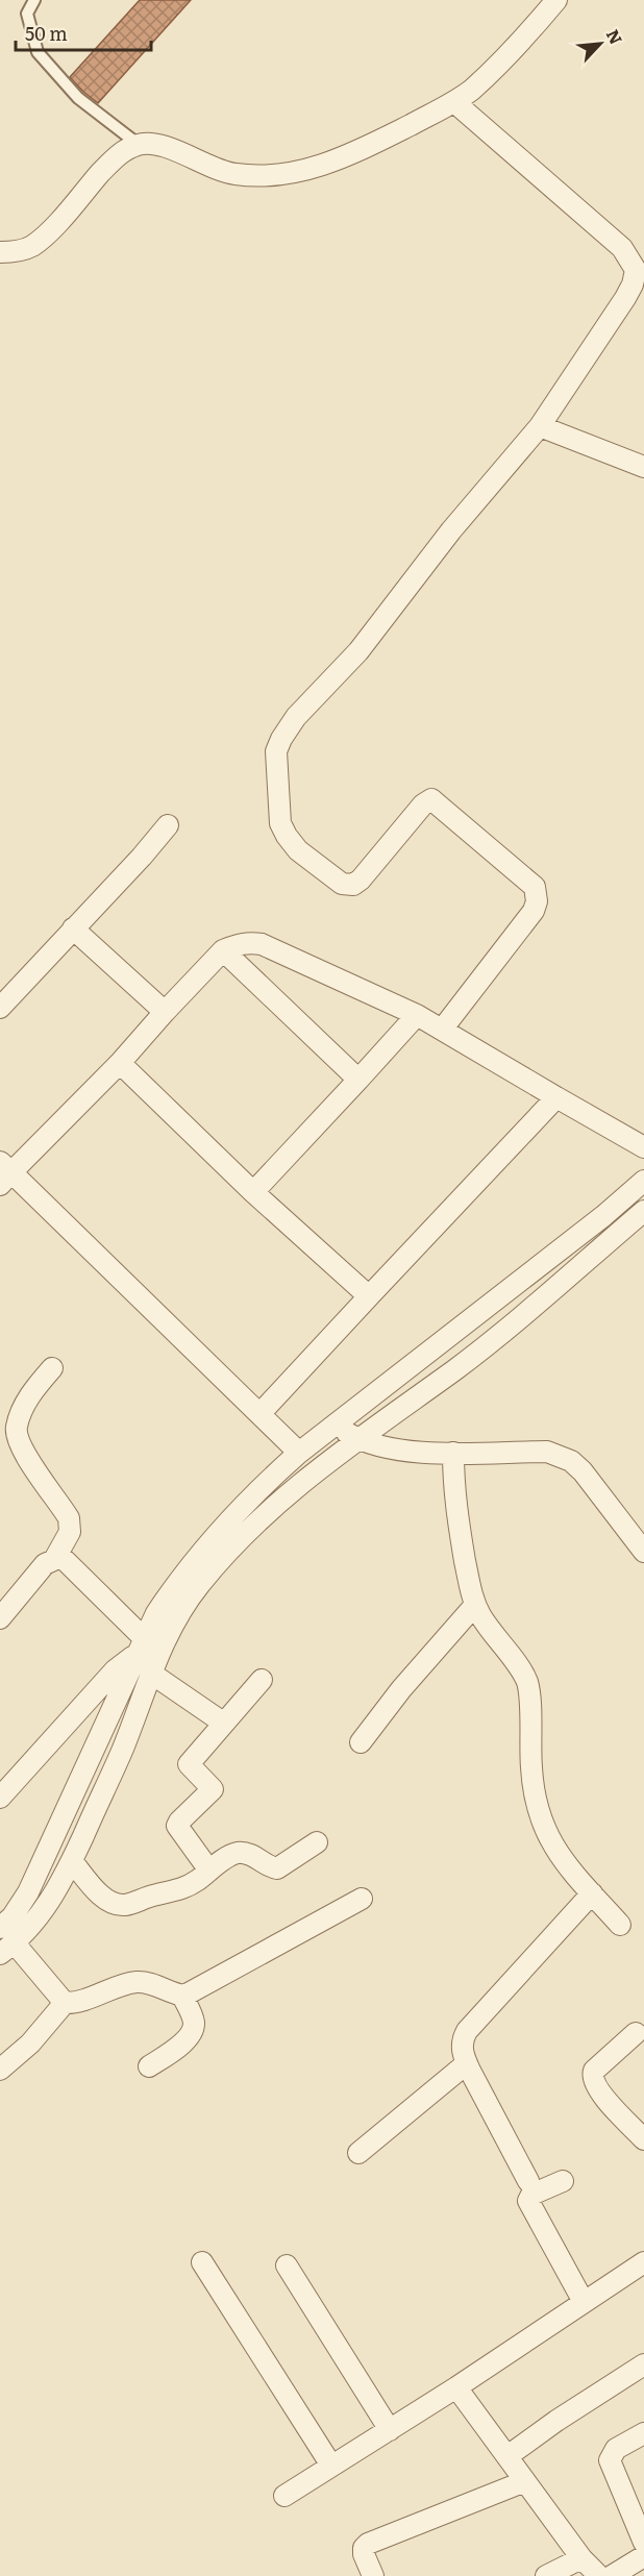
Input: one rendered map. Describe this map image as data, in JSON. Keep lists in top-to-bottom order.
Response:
{
  "scale_bar": "50 m",
  "north": "top right"
}
